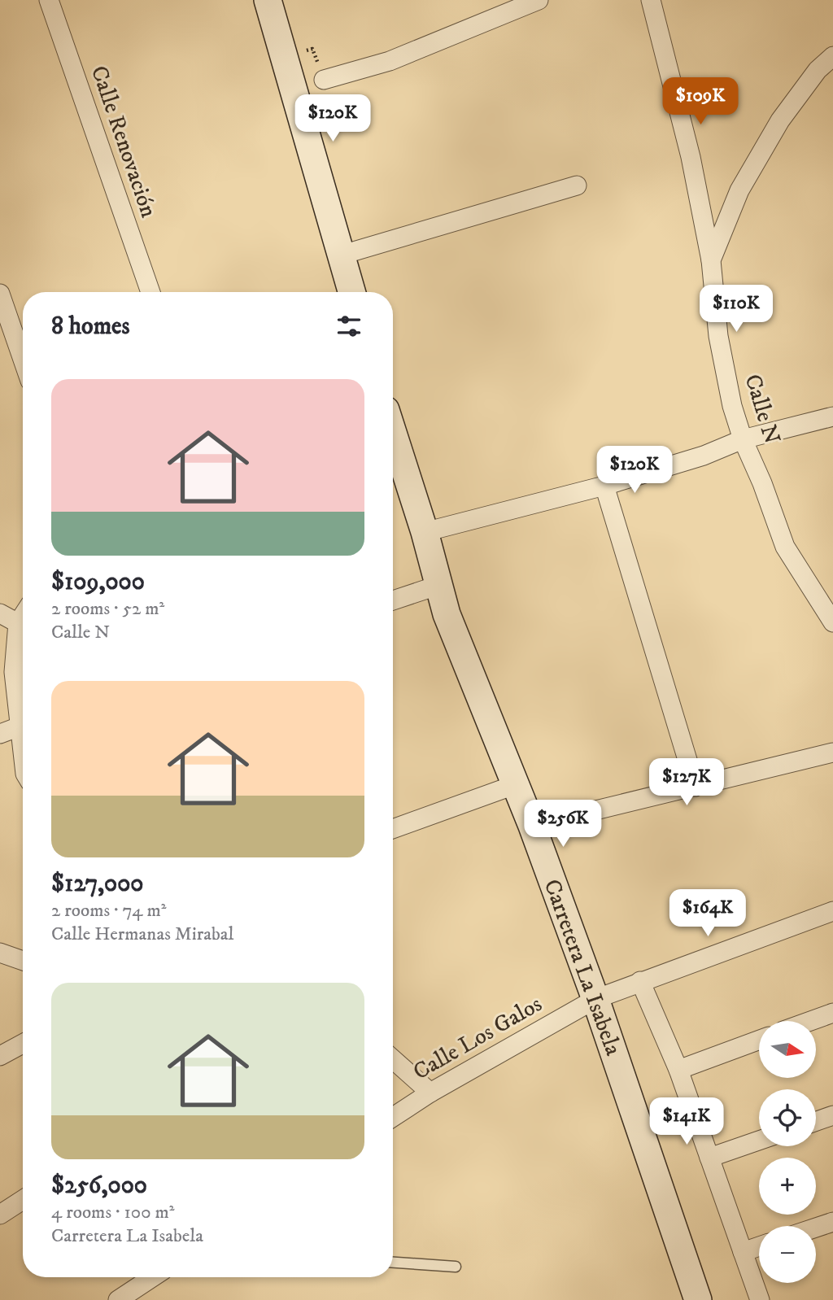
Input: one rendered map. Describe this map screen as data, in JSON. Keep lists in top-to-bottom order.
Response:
{
  "streets": {
    "main road": ["Carretera La Isabela"],
    "street": ["Calle Renovación", "Calle N", "Calle Los Galos"]
  },
  "crossings": [
    ["Carretera La Isabela", "Calle Los Galos"]
  ],
  "north": "right",
  "page": {
    "price": [
      "$109K",
      "$120K",
      "$110K",
      "$120K",
      "$127K",
      "$256K",
      "$164K",
      "$141K"
    ],
    "heading": "8 homes",
    "list": [
      {
        "name": "$109,000",
        "note": "2 rooms · 52 m² · Calle N"
      },
      {
        "name": "$127,000",
        "note": "2 rooms · 74 m² · Calle Hermanas Mirabal"
      },
      {
        "name": "$256,000",
        "note": "4 rooms · 100 m² · Carretera La Isabela"
      }
    ],
    "map_buttons": ["+", "−"]
  }
}
